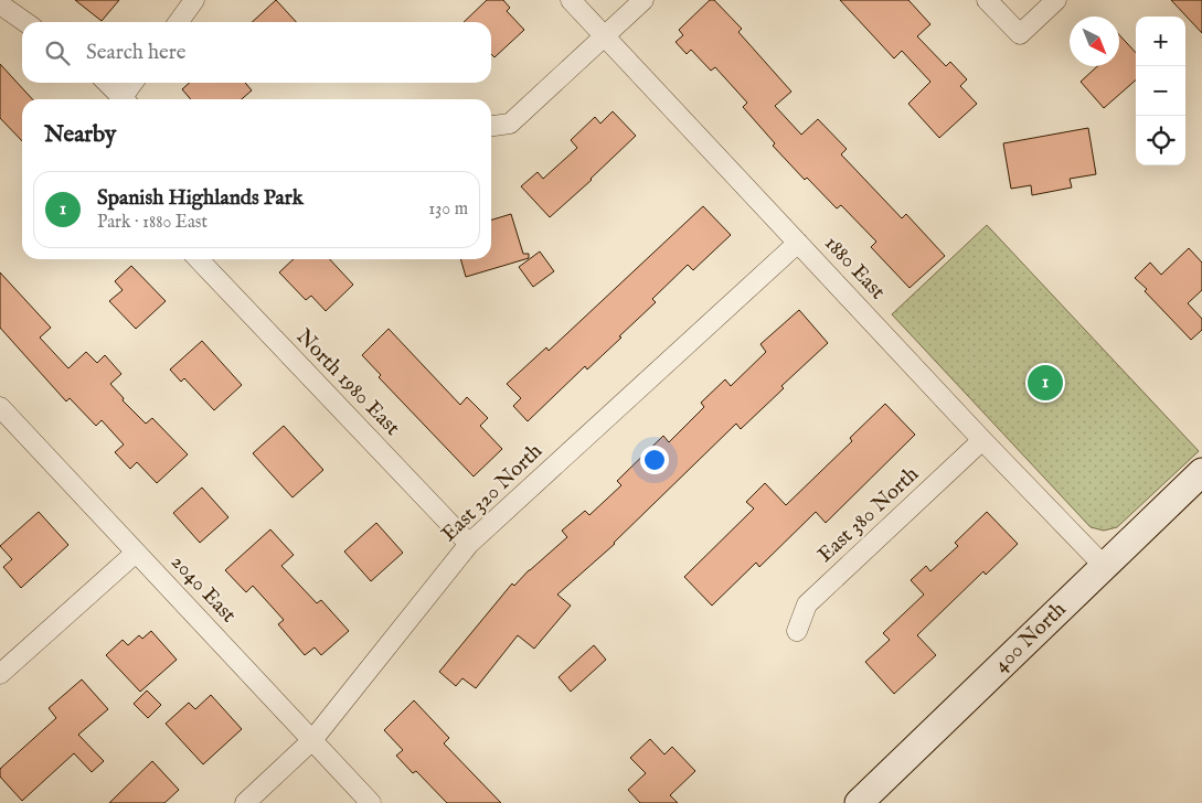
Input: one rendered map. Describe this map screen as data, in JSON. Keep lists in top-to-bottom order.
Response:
{
  "streets": {
    "main road": ["400 North"],
    "street": [
      "1880 East",
      "North 1980 East",
      "East 320 North",
      "East 380 North",
      "2040 East"
    ]
  },
  "crossings": [
    ["1880 East", "East 320 North"],
    ["1880 East", "East 380 North"],
    ["1880 East", "400 North"],
    ["North 1980 East", "East 320 North"],
    ["East 320 North", "2040 East"]
  ],
  "north": "bottom right",
  "page": {
    "map_buttons": ["+", "−"],
    "search": "Search here",
    "heading": "Nearby",
    "list": [
      {
        "mark": "1",
        "name": "Spanish Highlands Park",
        "note": "Park · 1880 East",
        "value": "130 m"
      }
    ],
    "pins": "1"
  }
}
